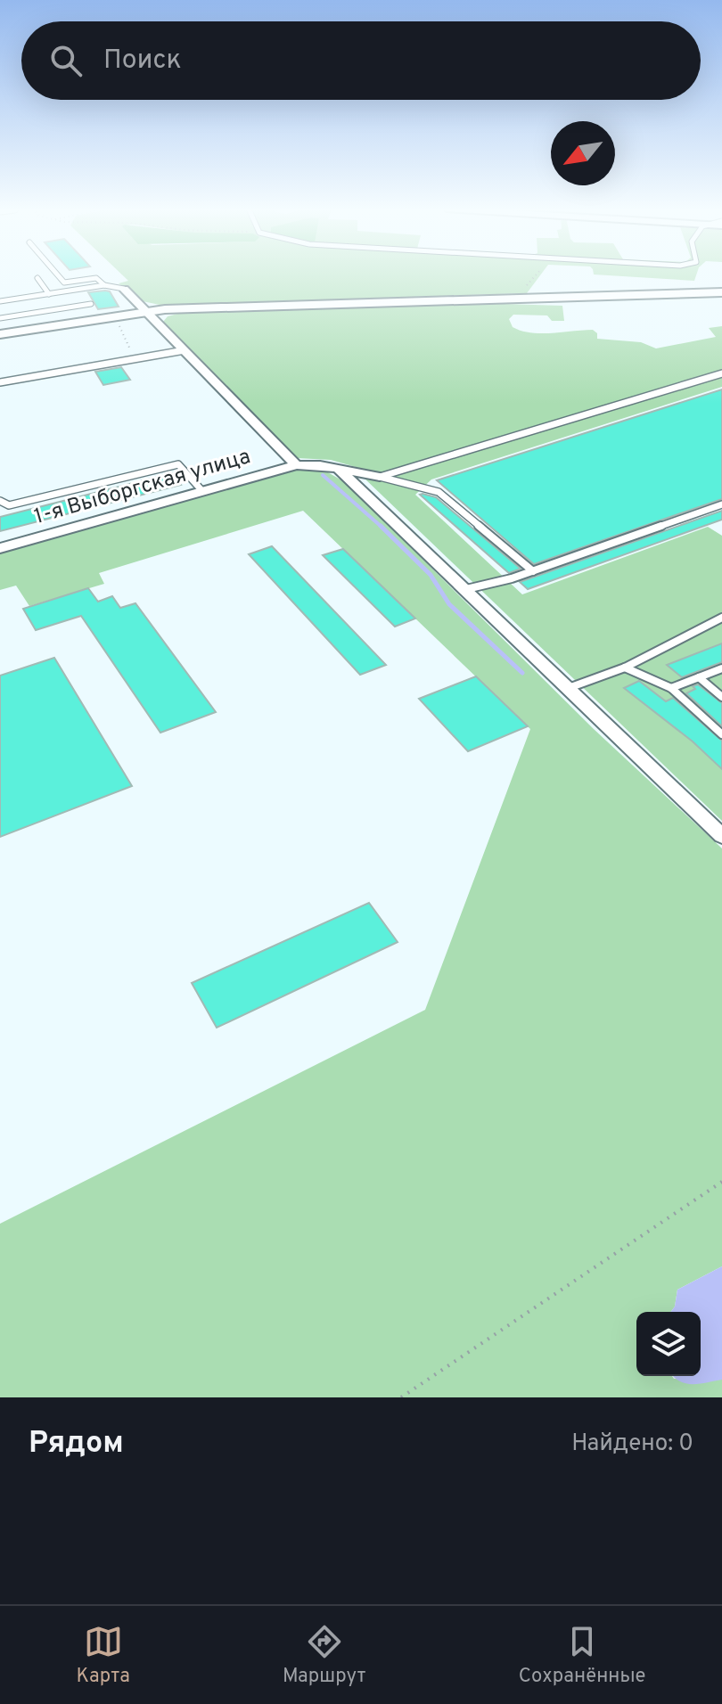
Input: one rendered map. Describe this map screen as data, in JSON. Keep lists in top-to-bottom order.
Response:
{
  "streets": {
    "street": ["1-я Выборгская улица"]
  },
  "north": "bottom left",
  "page": {
    "search": "Поиск",
    "heading": ["Рядом", "Найдено: 0"],
    "nav": ["Карта", "Маршрут", "Сохранённые"]
  }
}
